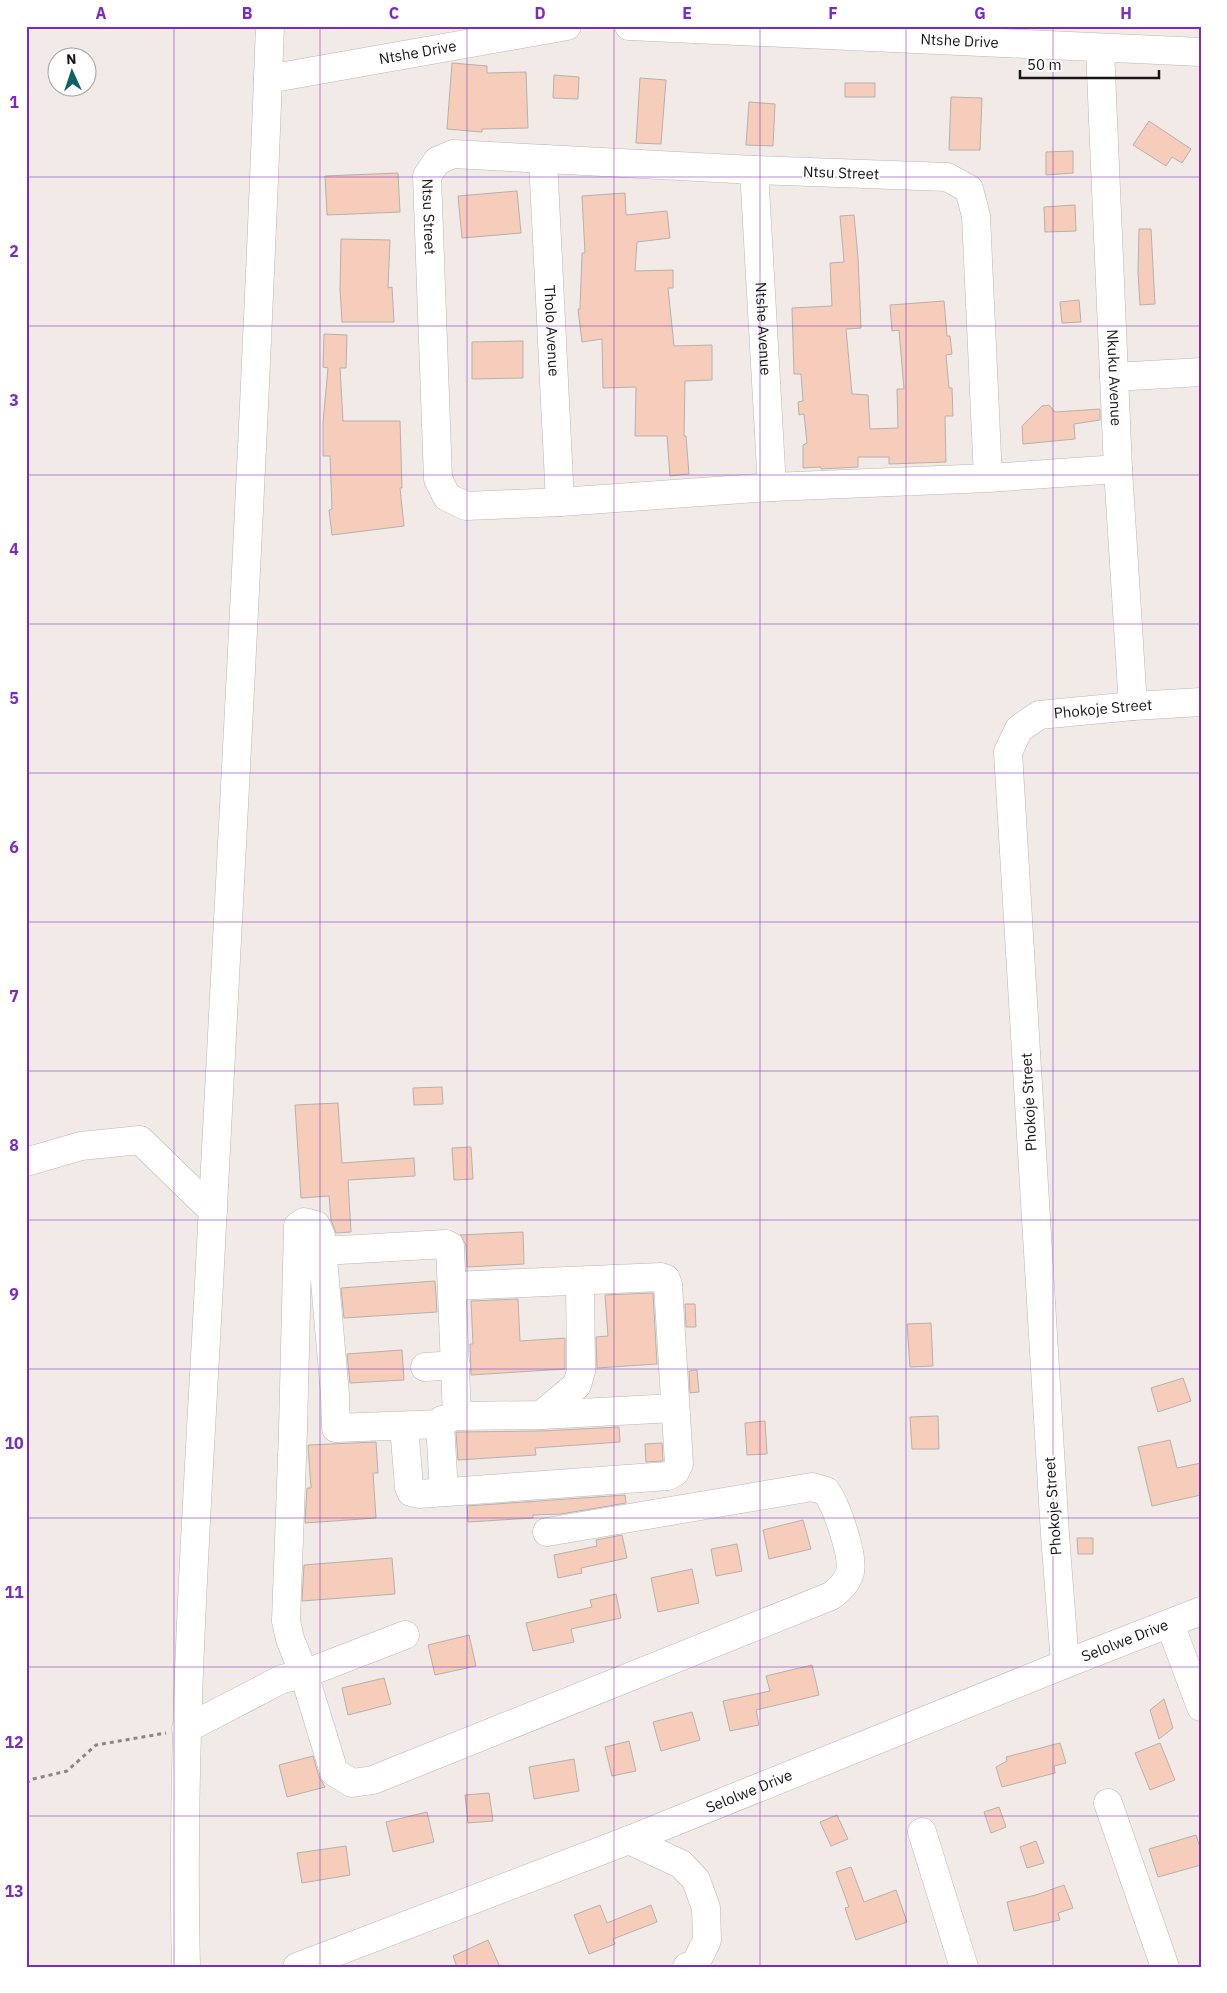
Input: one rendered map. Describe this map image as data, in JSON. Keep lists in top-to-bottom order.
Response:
{
  "streets": {
    "street": [
      "Ntshe Drive",
      "Ntsu Street",
      "Ntshe Avenue",
      "Tholo Avenue",
      "Nkuku Avenue",
      "Phokoje Street",
      "Selolwe Drive"
    ]
  },
  "crossings": [
    ["Ntshe Drive", "Nkuku Avenue"],
    ["Ntsu Street", "Ntshe Avenue"],
    ["Ntsu Street", "Tholo Avenue"],
    ["Ntsu Street", "Nkuku Avenue"],
    ["Nkuku Avenue", "Phokoje Street"],
    ["Phokoje Street", "Selolwe Drive"]
  ],
  "scale_bar": "50 m",
  "north": "top",
  "grid": {
    "columns": [
      "A",
      "B",
      "C",
      "D",
      "E",
      "F",
      "G",
      "H"
    ],
    "rows": [
      "1",
      "2",
      "3",
      "4",
      "5",
      "6",
      "7",
      "8",
      "9",
      "10",
      "11",
      "12",
      "13"
    ]
  }
}
